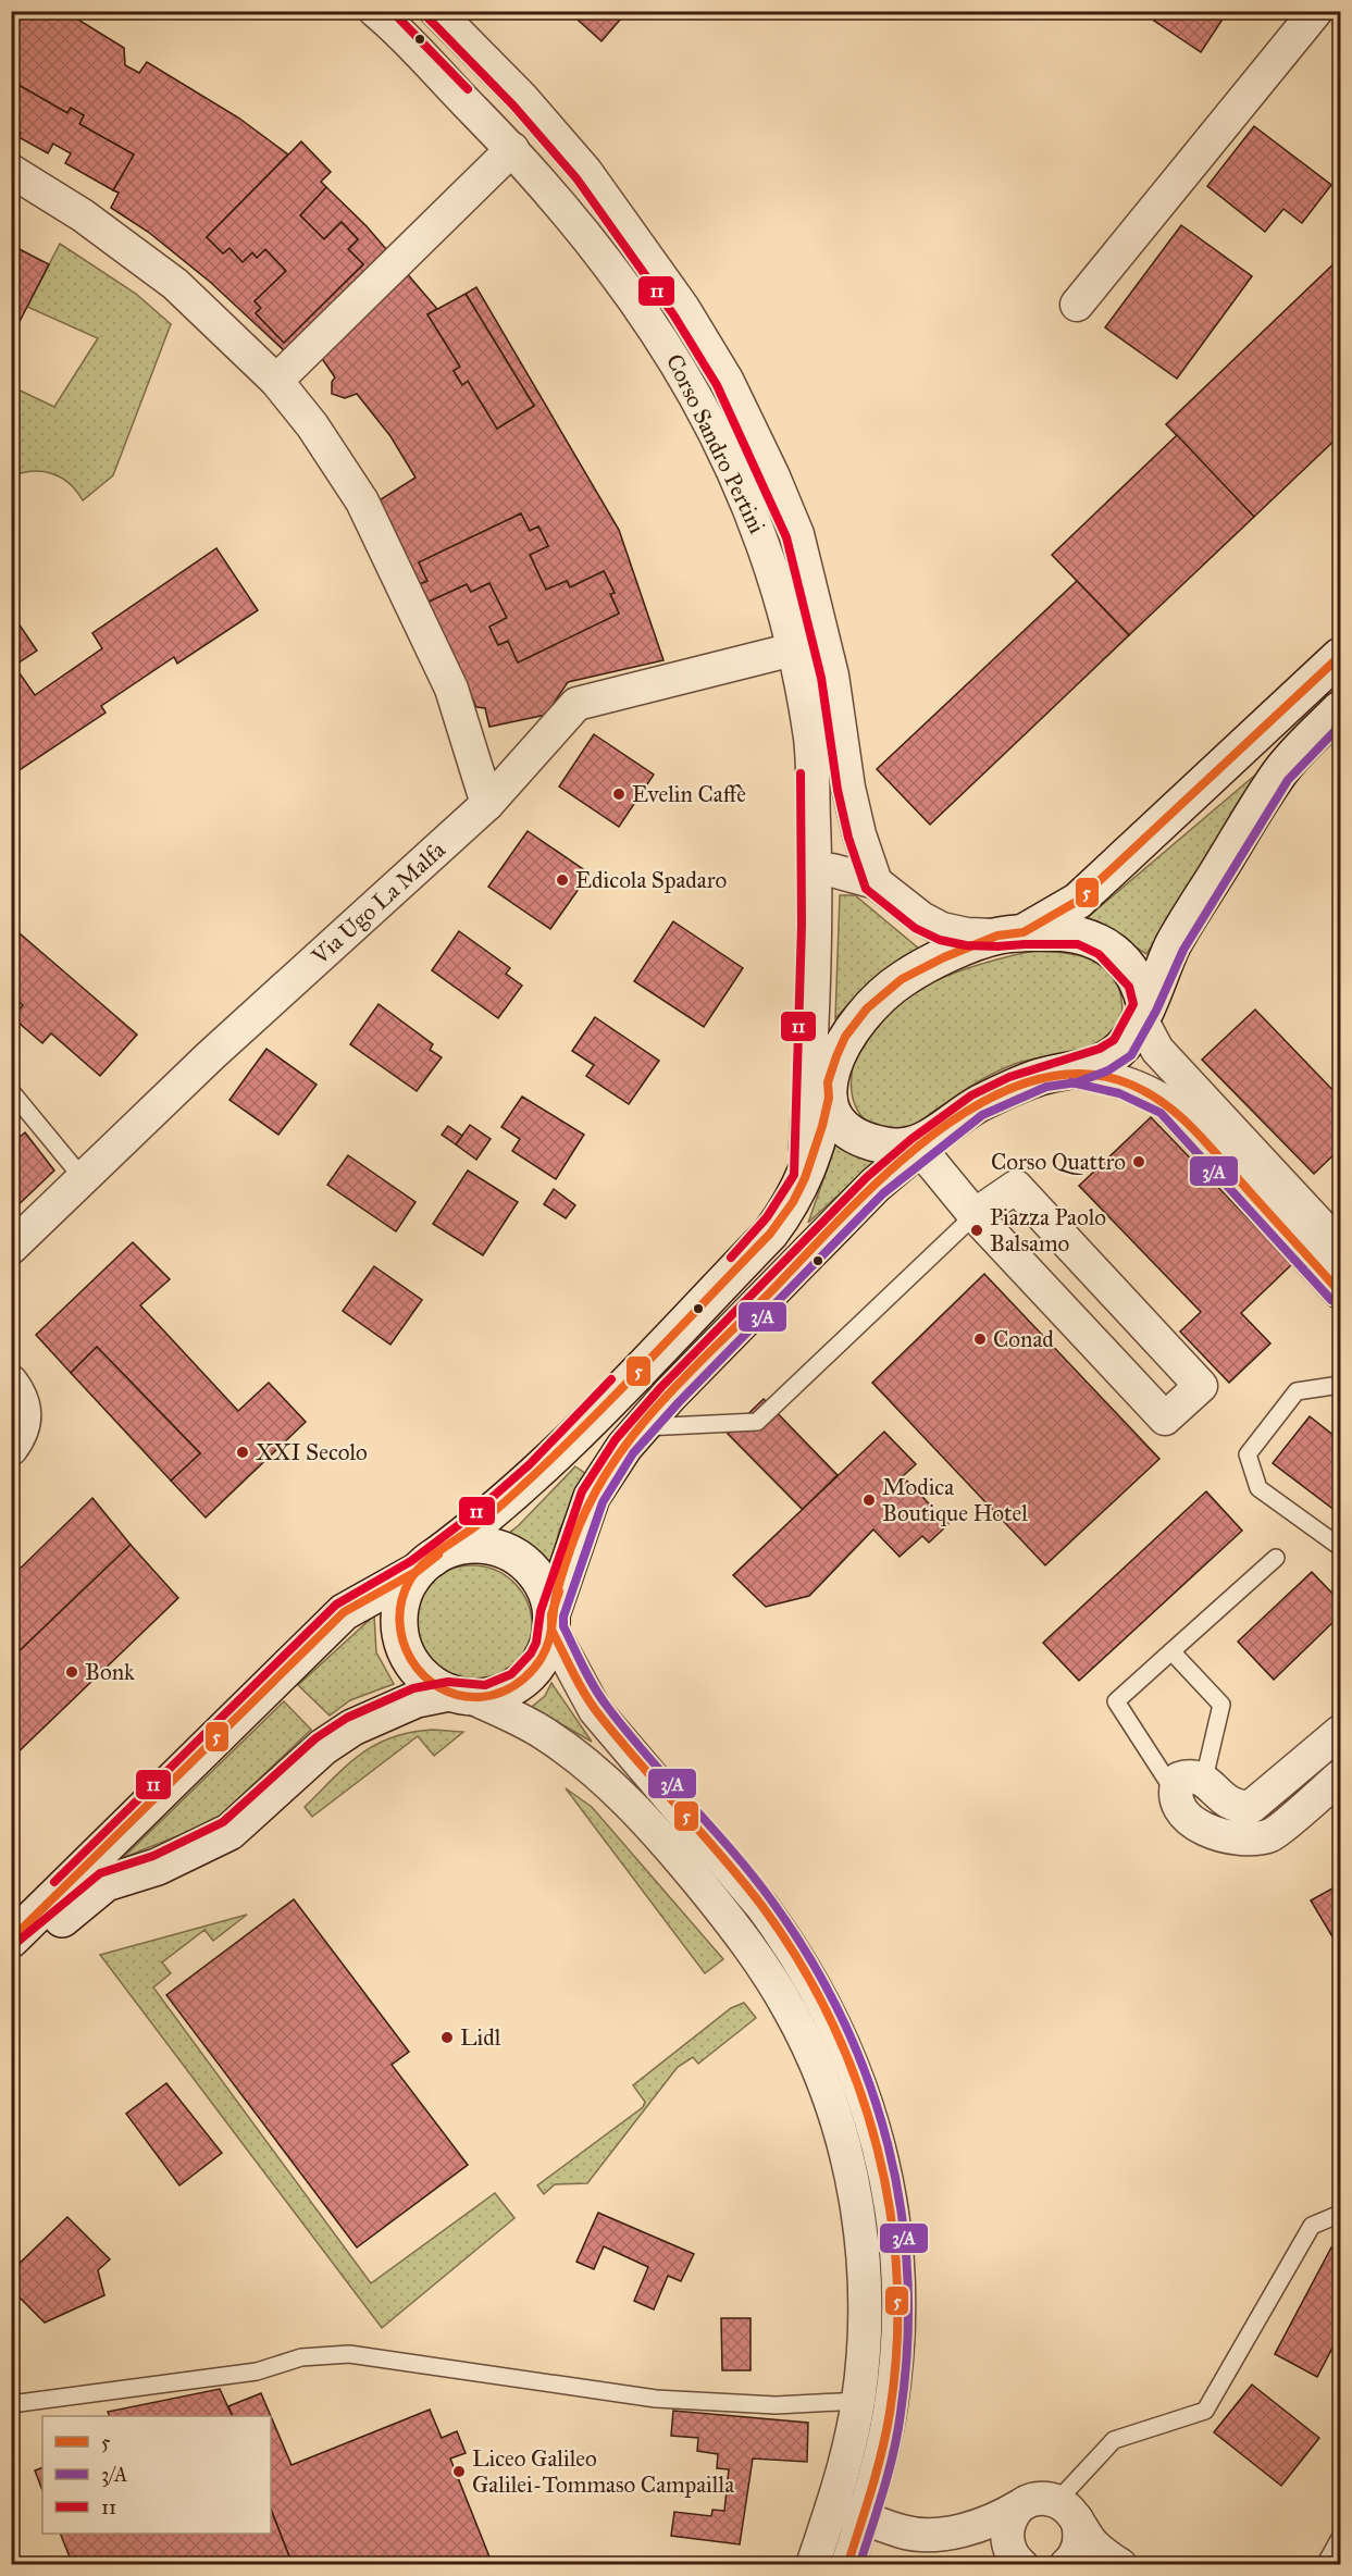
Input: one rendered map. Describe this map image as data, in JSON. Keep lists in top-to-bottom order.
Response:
{
  "streets": {
    "street": ["Corso Sandro Pertini", "Via Ugo La Malfa"]
  },
  "crossings": [
    ["Corso Sandro Pertini", "Via Ugo La Malfa"]
  ],
  "places": [
    "Evelin Caffè",
    "Edicola Spadaro",
    "Corso Quattro",
    "Piazza Paolo Balsamo",
    "Conad",
    "XXI Secolo",
    "Modica Boutique Hotel",
    "Bonk",
    "Lidl",
    "Liceo Galileo Galilei-Tommaso Campailla"
  ],
  "lines": ["transit line 11", "transit line 5", "transit line 3/A"],
  "legend": ["5", "3/A", "11"]
}
